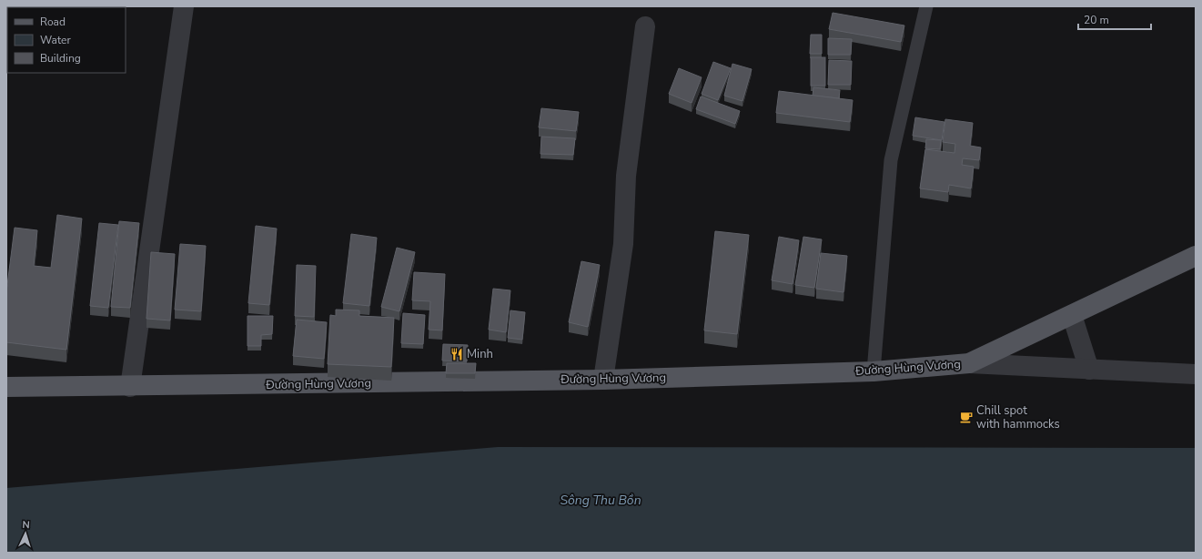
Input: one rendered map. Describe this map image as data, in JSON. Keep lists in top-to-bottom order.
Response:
{
  "streets": {
    "main road": ["Đường Hùng Vương"]
  },
  "water": ["Sông Thu Bồn"],
  "places": {
    "restaurant": ["Minh"],
    "cafe": ["Chill spot with hammocks"]
  },
  "legend": ["Road", "Water", "Building"],
  "scale_bar": "20 m",
  "north": "top"
}
